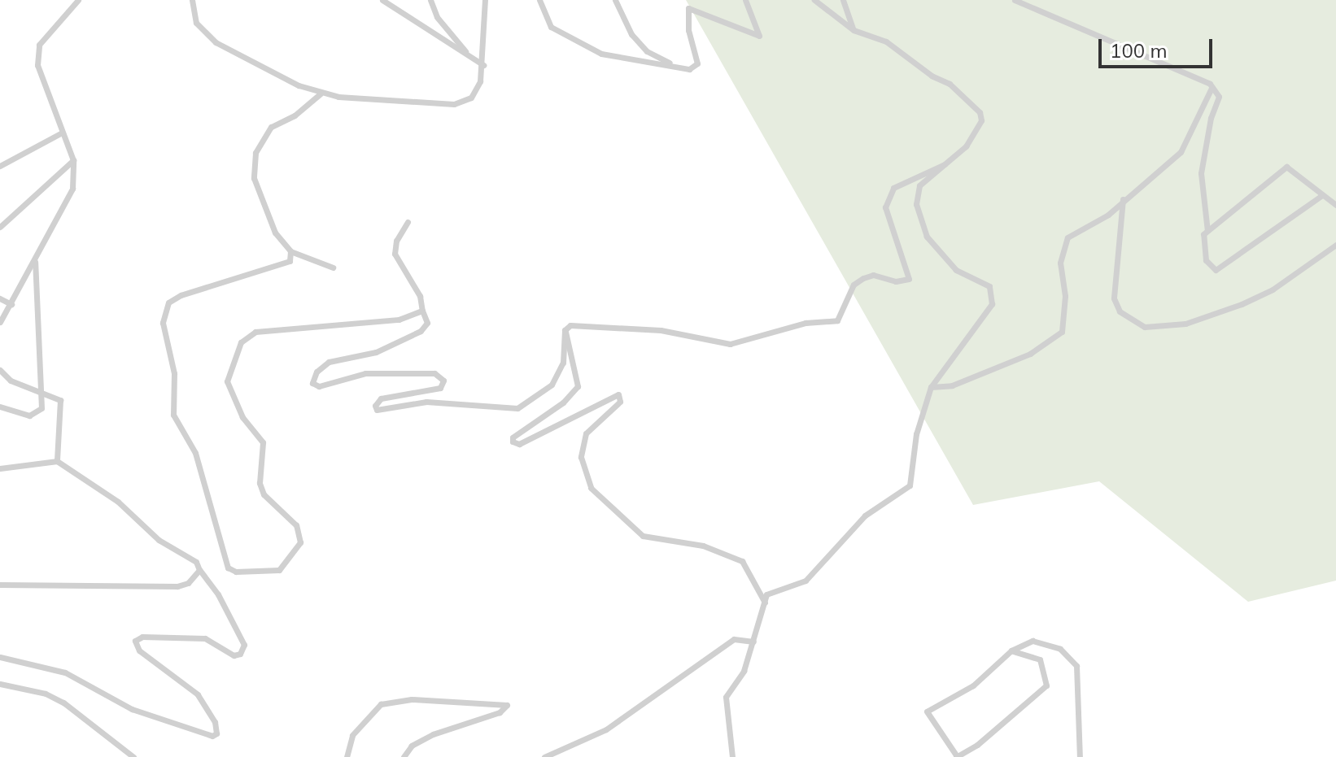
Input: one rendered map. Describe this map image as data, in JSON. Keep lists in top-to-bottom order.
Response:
{
  "scale_bar": "100 m"
}
